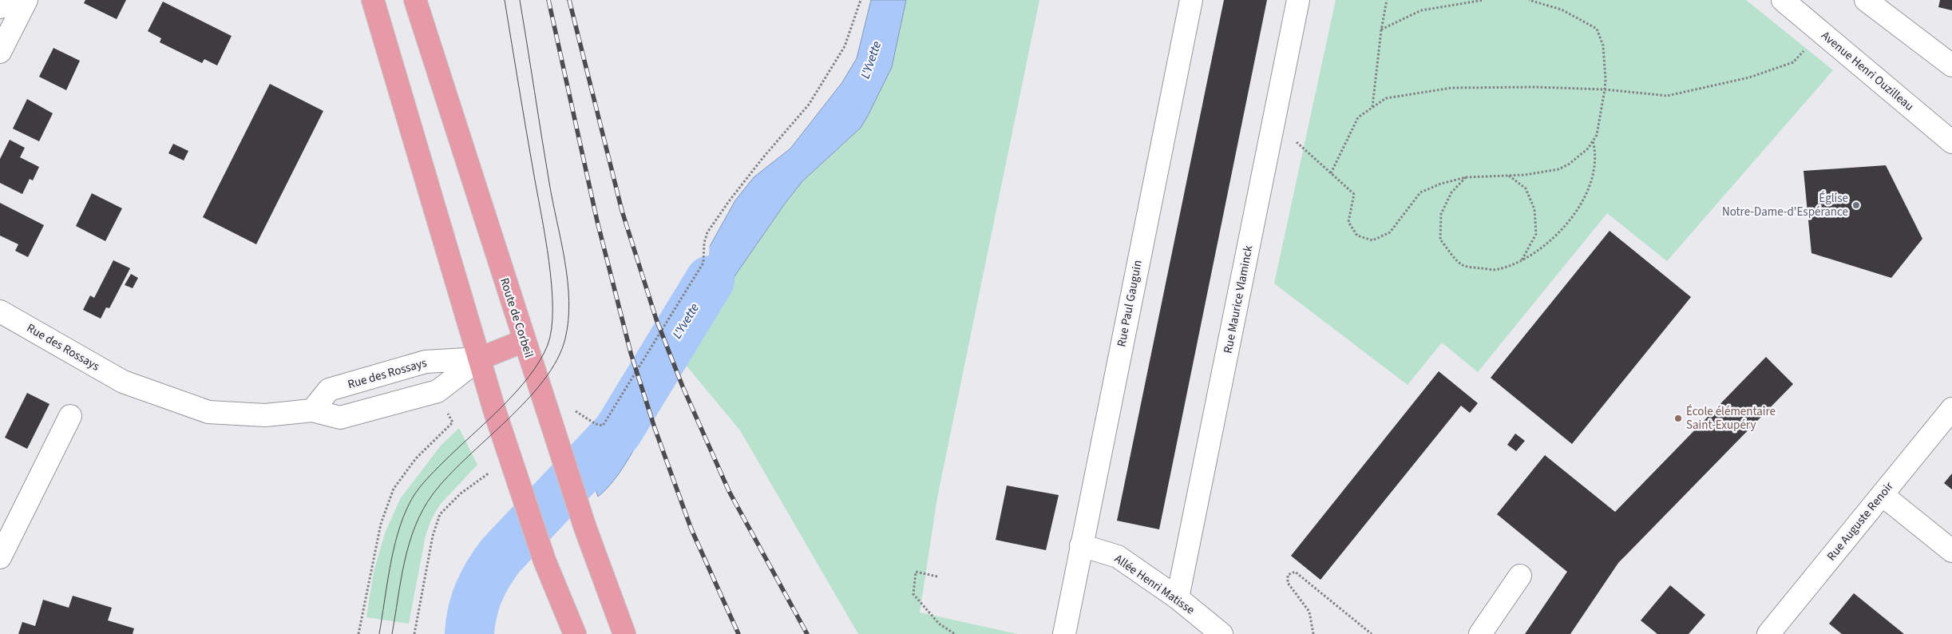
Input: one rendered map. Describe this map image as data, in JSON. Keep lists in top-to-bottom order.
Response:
{
  "streets": {
    "main road": ["Route de Corbeil"],
    "street": [
      "Avenue Henri Ouzilleau",
      "Rue Maurice Vlaminck",
      "Rue Paul Gauguin",
      "Rue des Rossays",
      "Rue Auguste Renoir",
      "Allée Henri Matisse"
    ]
  },
  "crossings": [
    ["Rue Maurice Vlaminck", "Allée Henri Matisse"],
    ["Rue Paul Gauguin", "Allée Henri Matisse"]
  ],
  "water": ["L'Yvette"],
  "places": ["Église Notre-Dame-d'Espérance", "École élémentaire Saint-Exupéry"]
}
